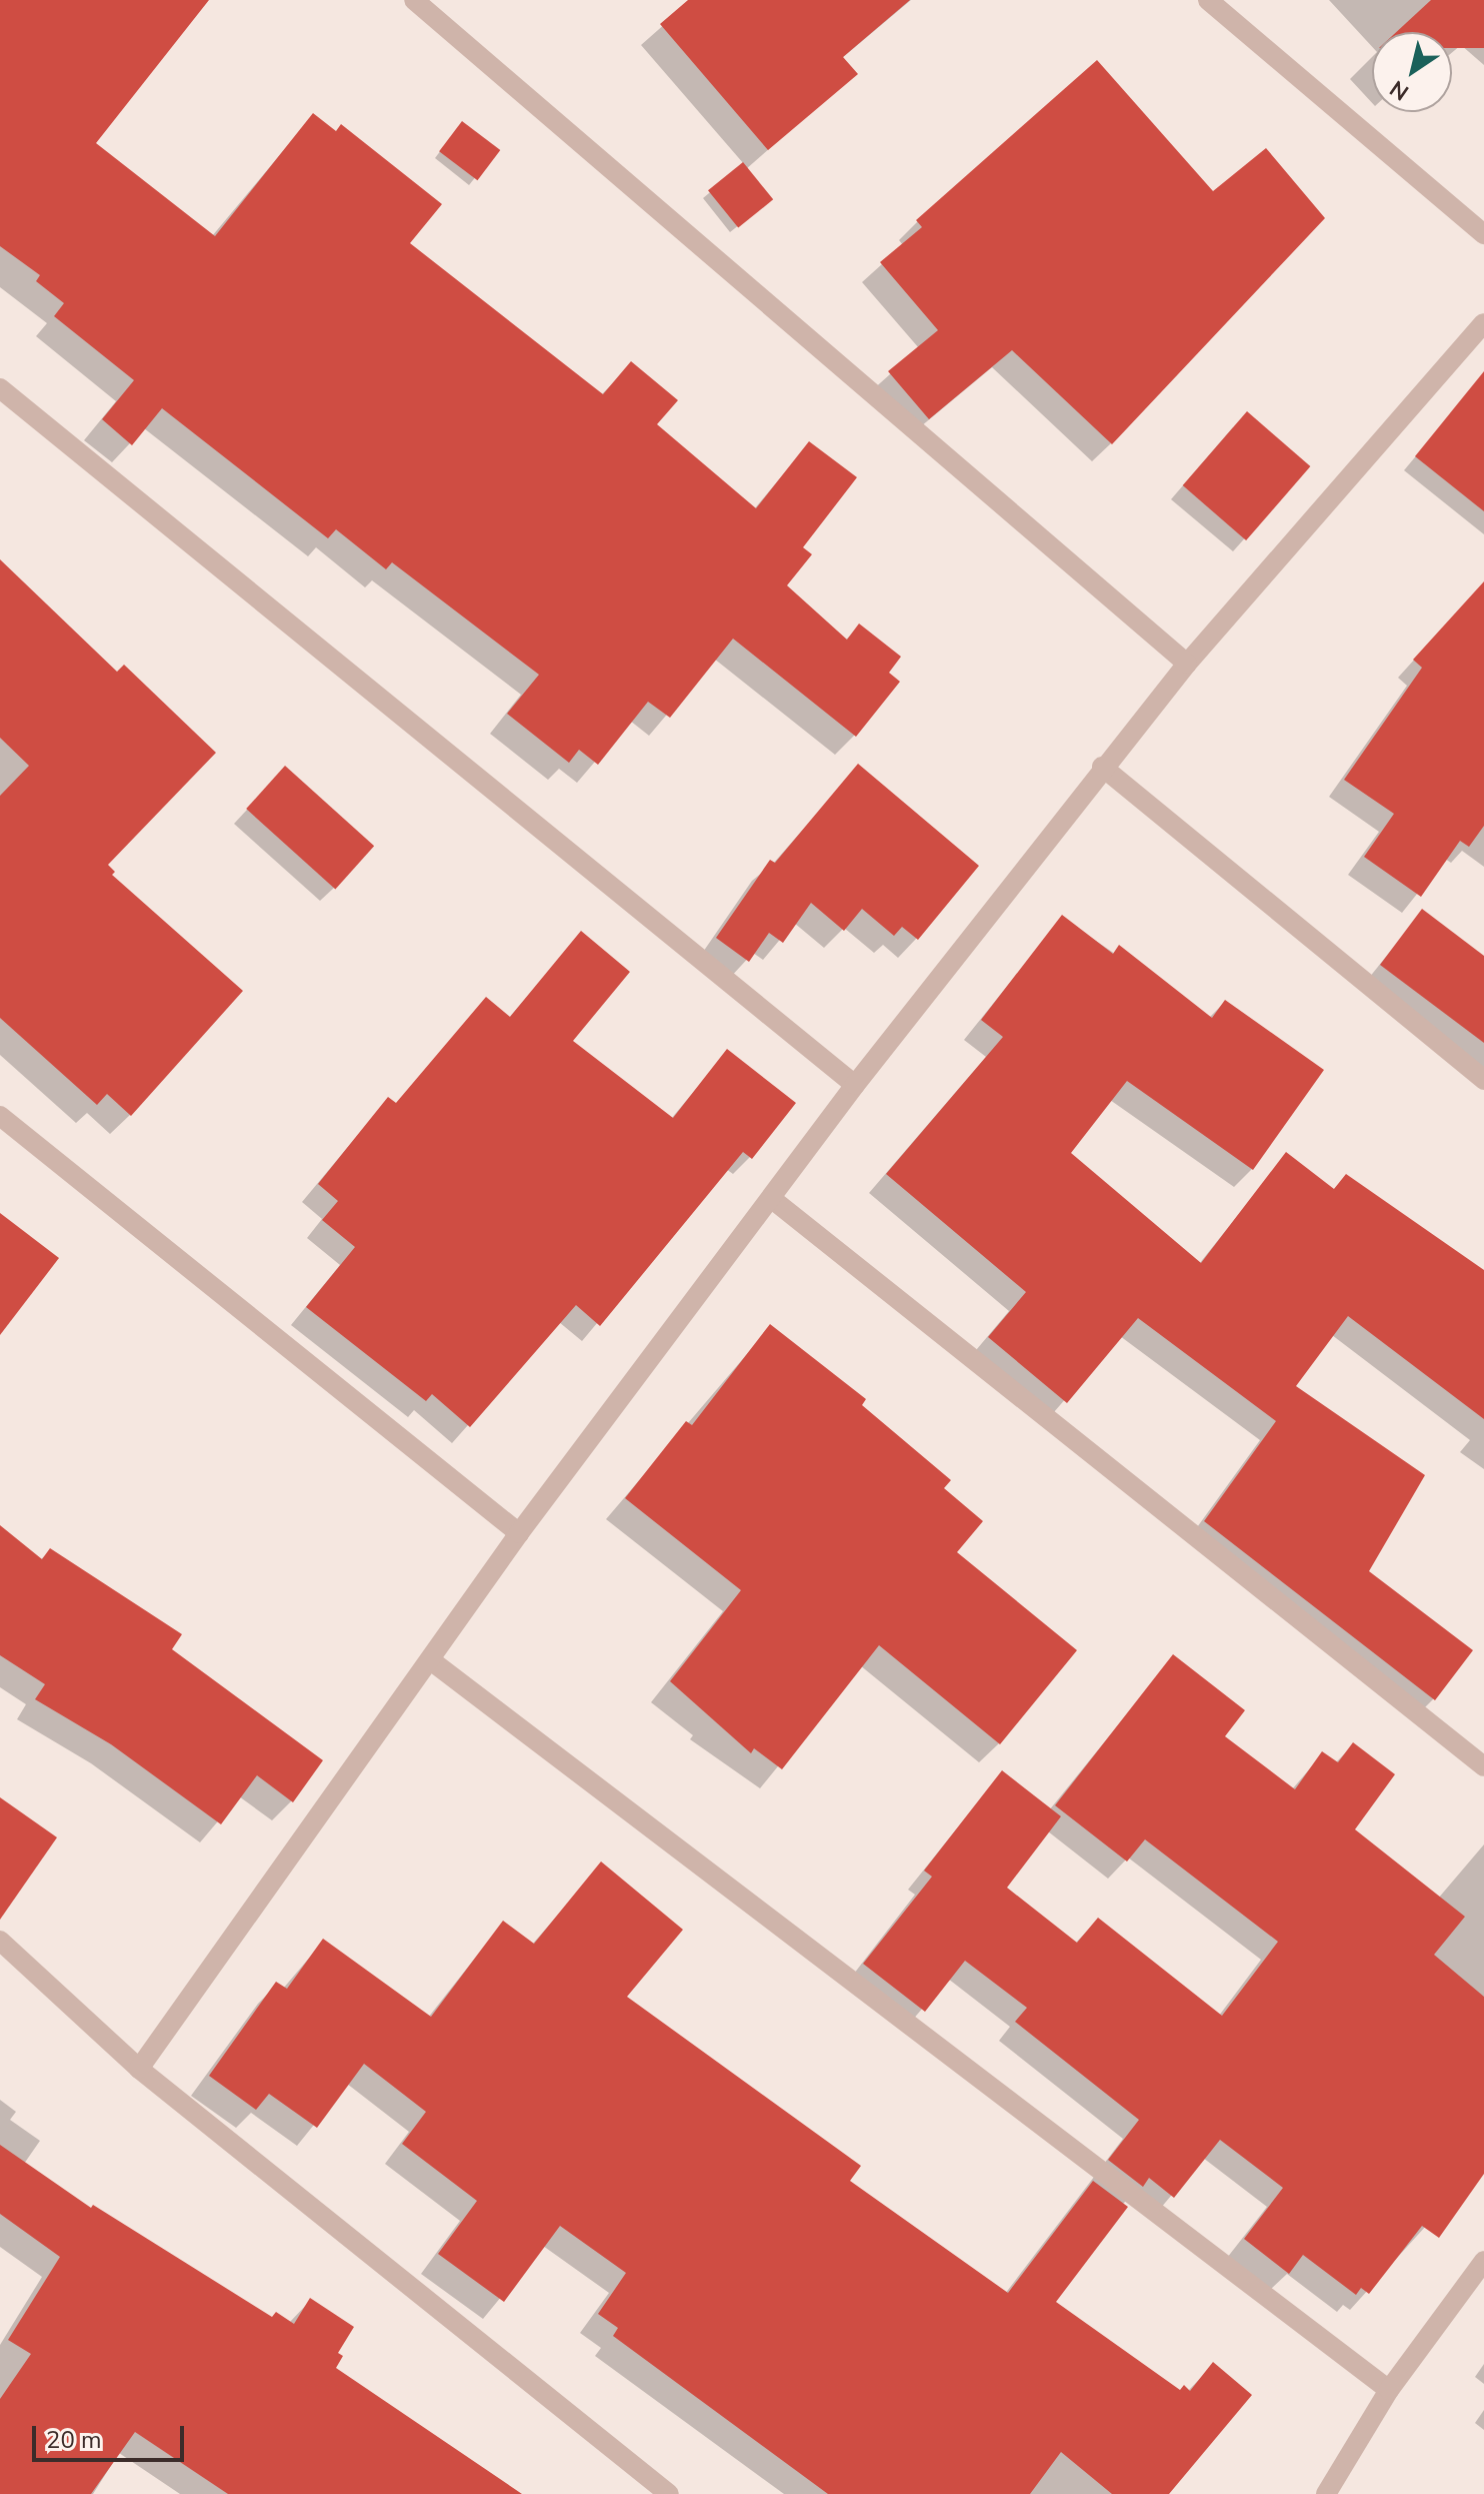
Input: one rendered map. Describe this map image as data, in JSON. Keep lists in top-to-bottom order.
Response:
{
  "scale_bar": "20 m",
  "north": "bottom left"
}
